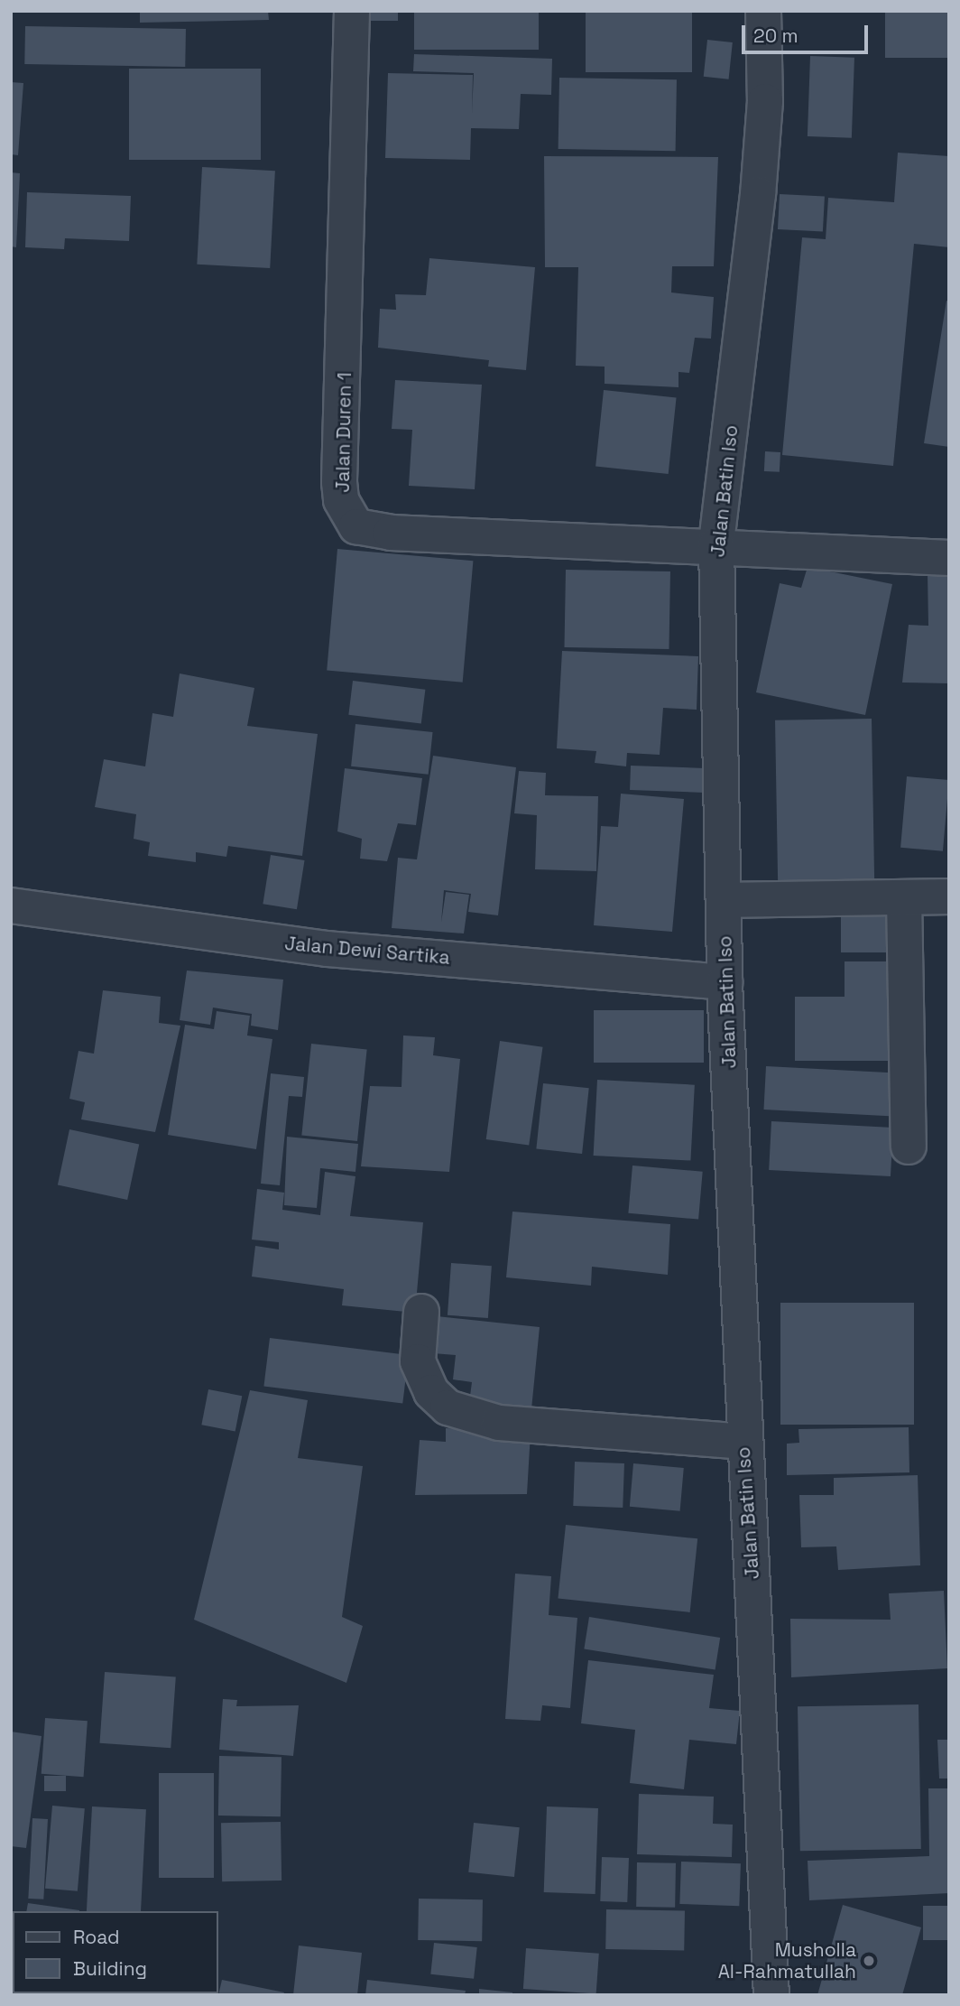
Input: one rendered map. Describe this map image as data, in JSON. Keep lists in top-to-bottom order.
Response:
{
  "streets": {
    "street": ["Jalan Duren 1", "Jalan Batin Iso", "Jalan Dewi Sartika"]
  },
  "crossings": [
    ["Jalan Duren 1", "Jalan Batin Iso"],
    ["Jalan Batin Iso", "Jalan Dewi Sartika"]
  ],
  "places": ["Musholla Al-Rahmatullah"],
  "legend": ["Road", "Building"],
  "scale_bar": "20 m"
}
